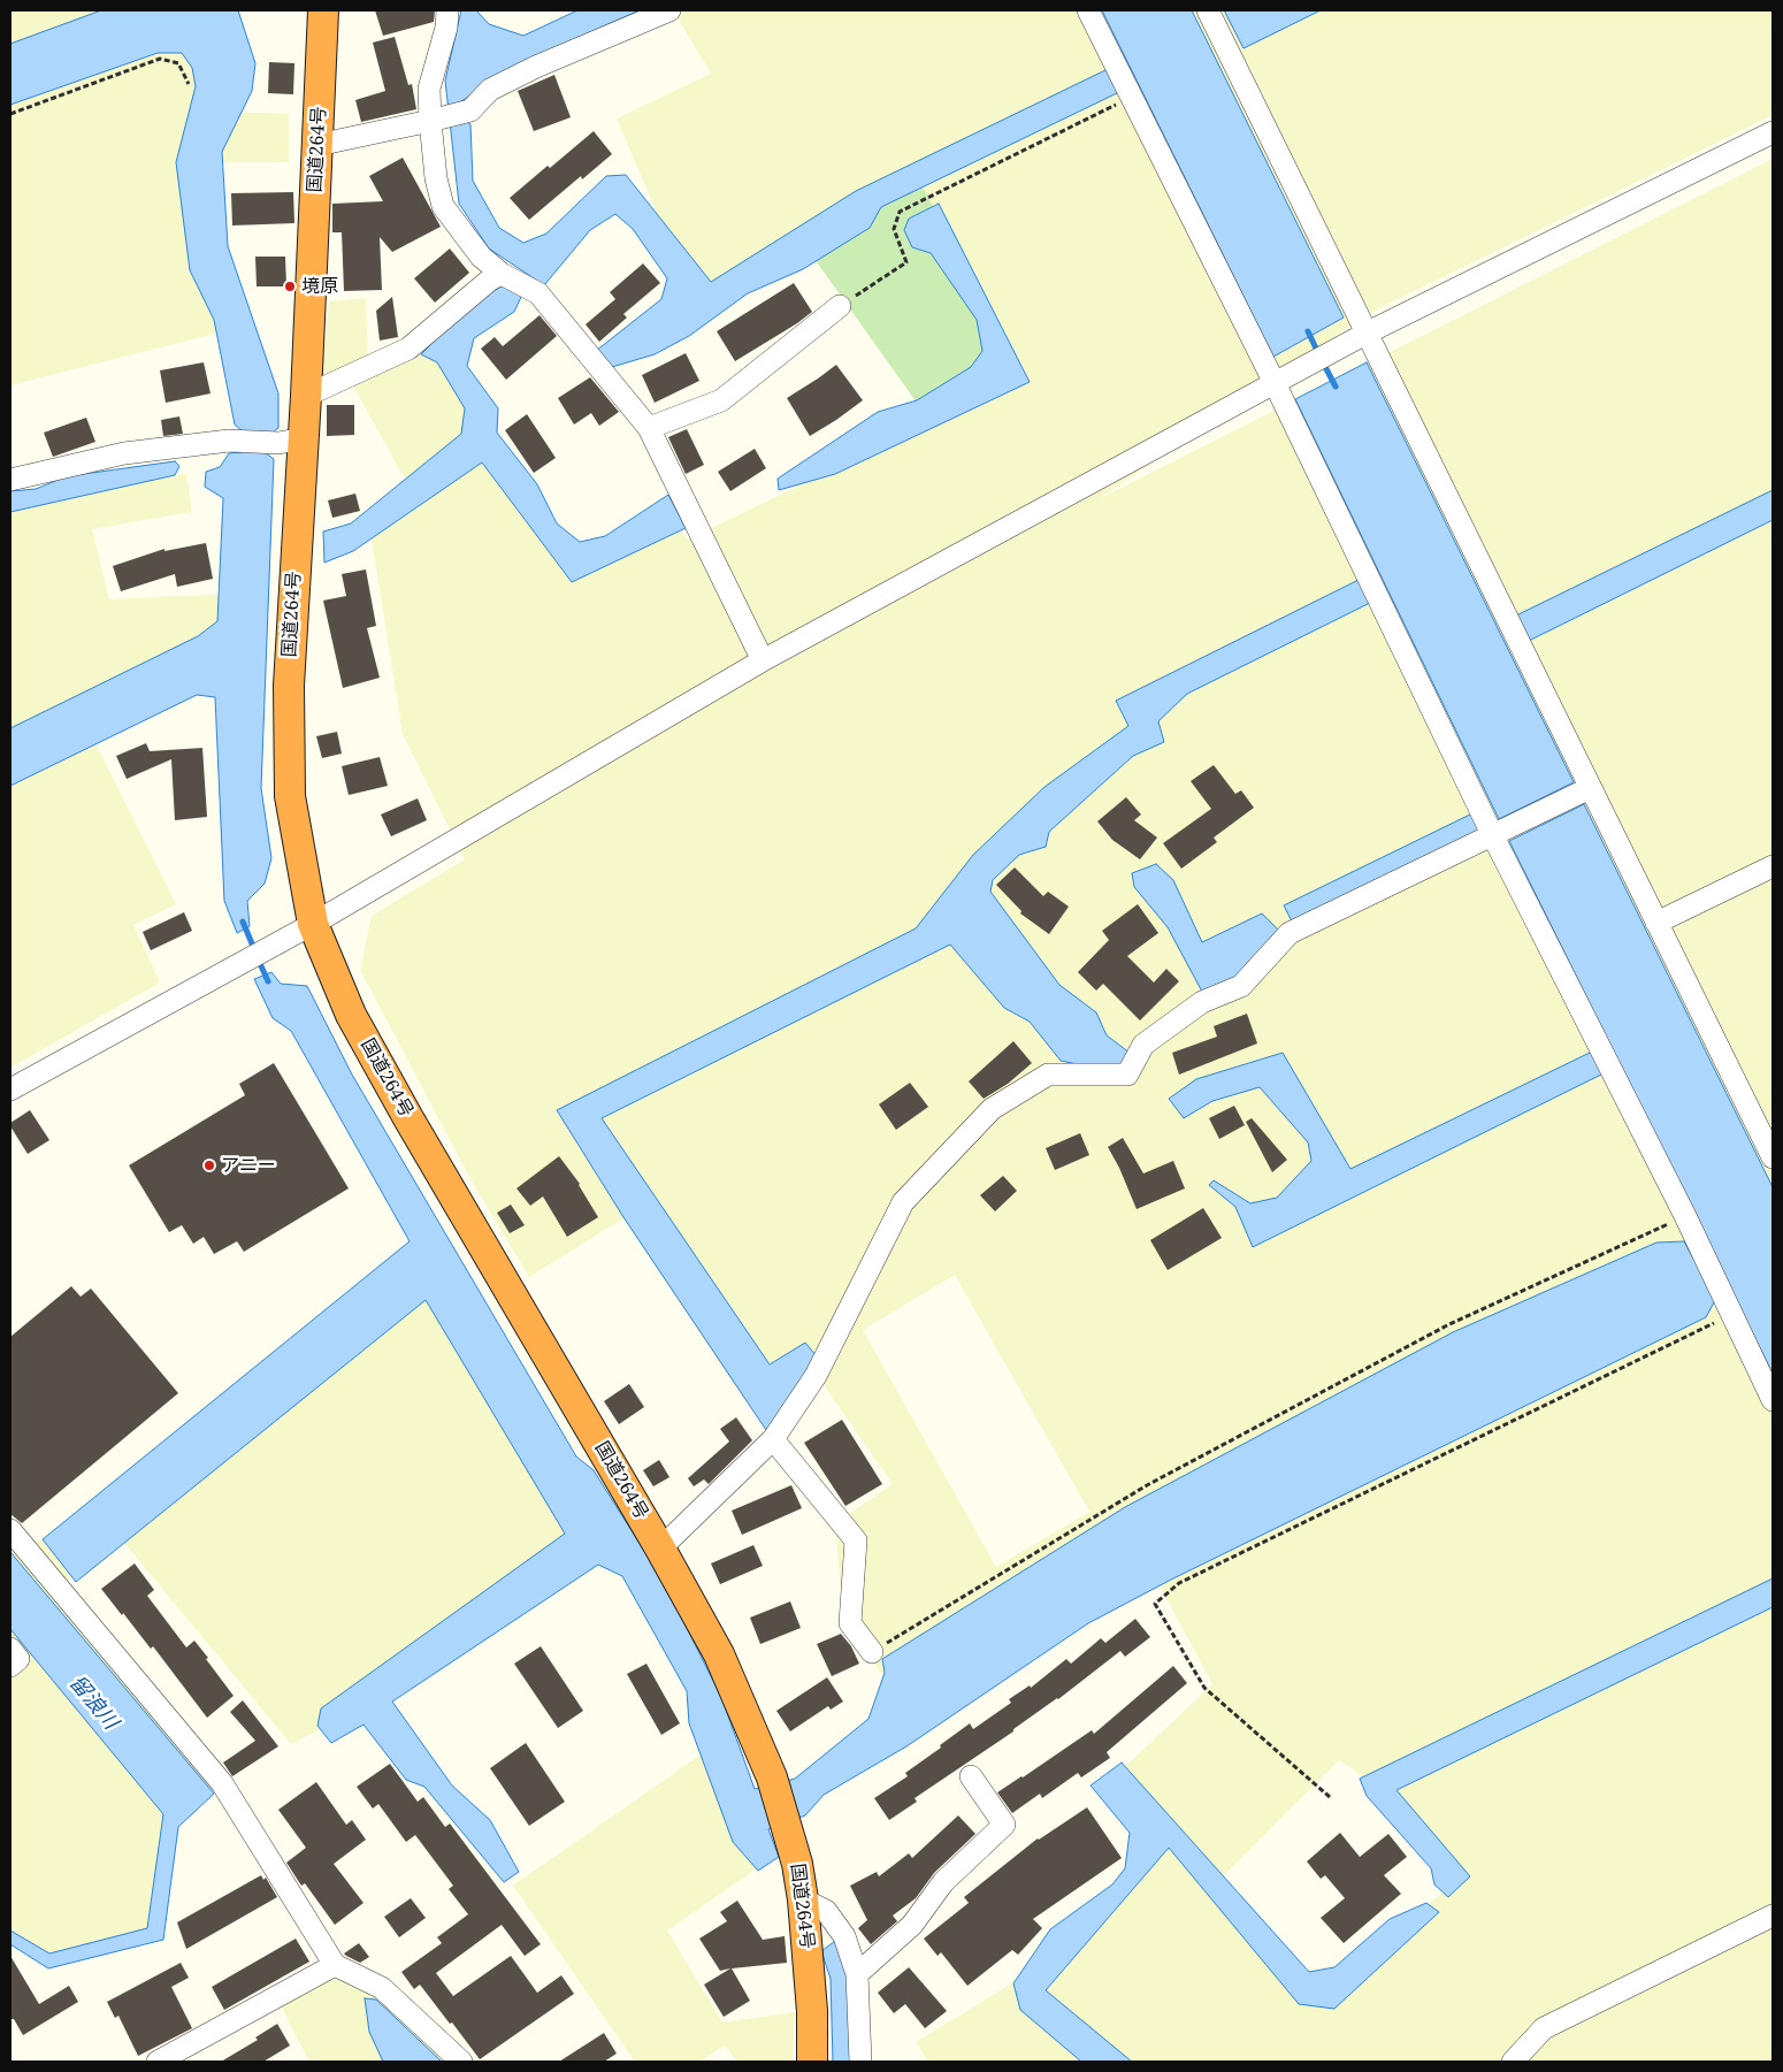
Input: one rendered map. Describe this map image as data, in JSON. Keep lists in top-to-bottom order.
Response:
{
  "streets": {
    "highway": ["国道264号"]
  },
  "water": ["留浪川"],
  "places": ["境原", "アニー"]
}
